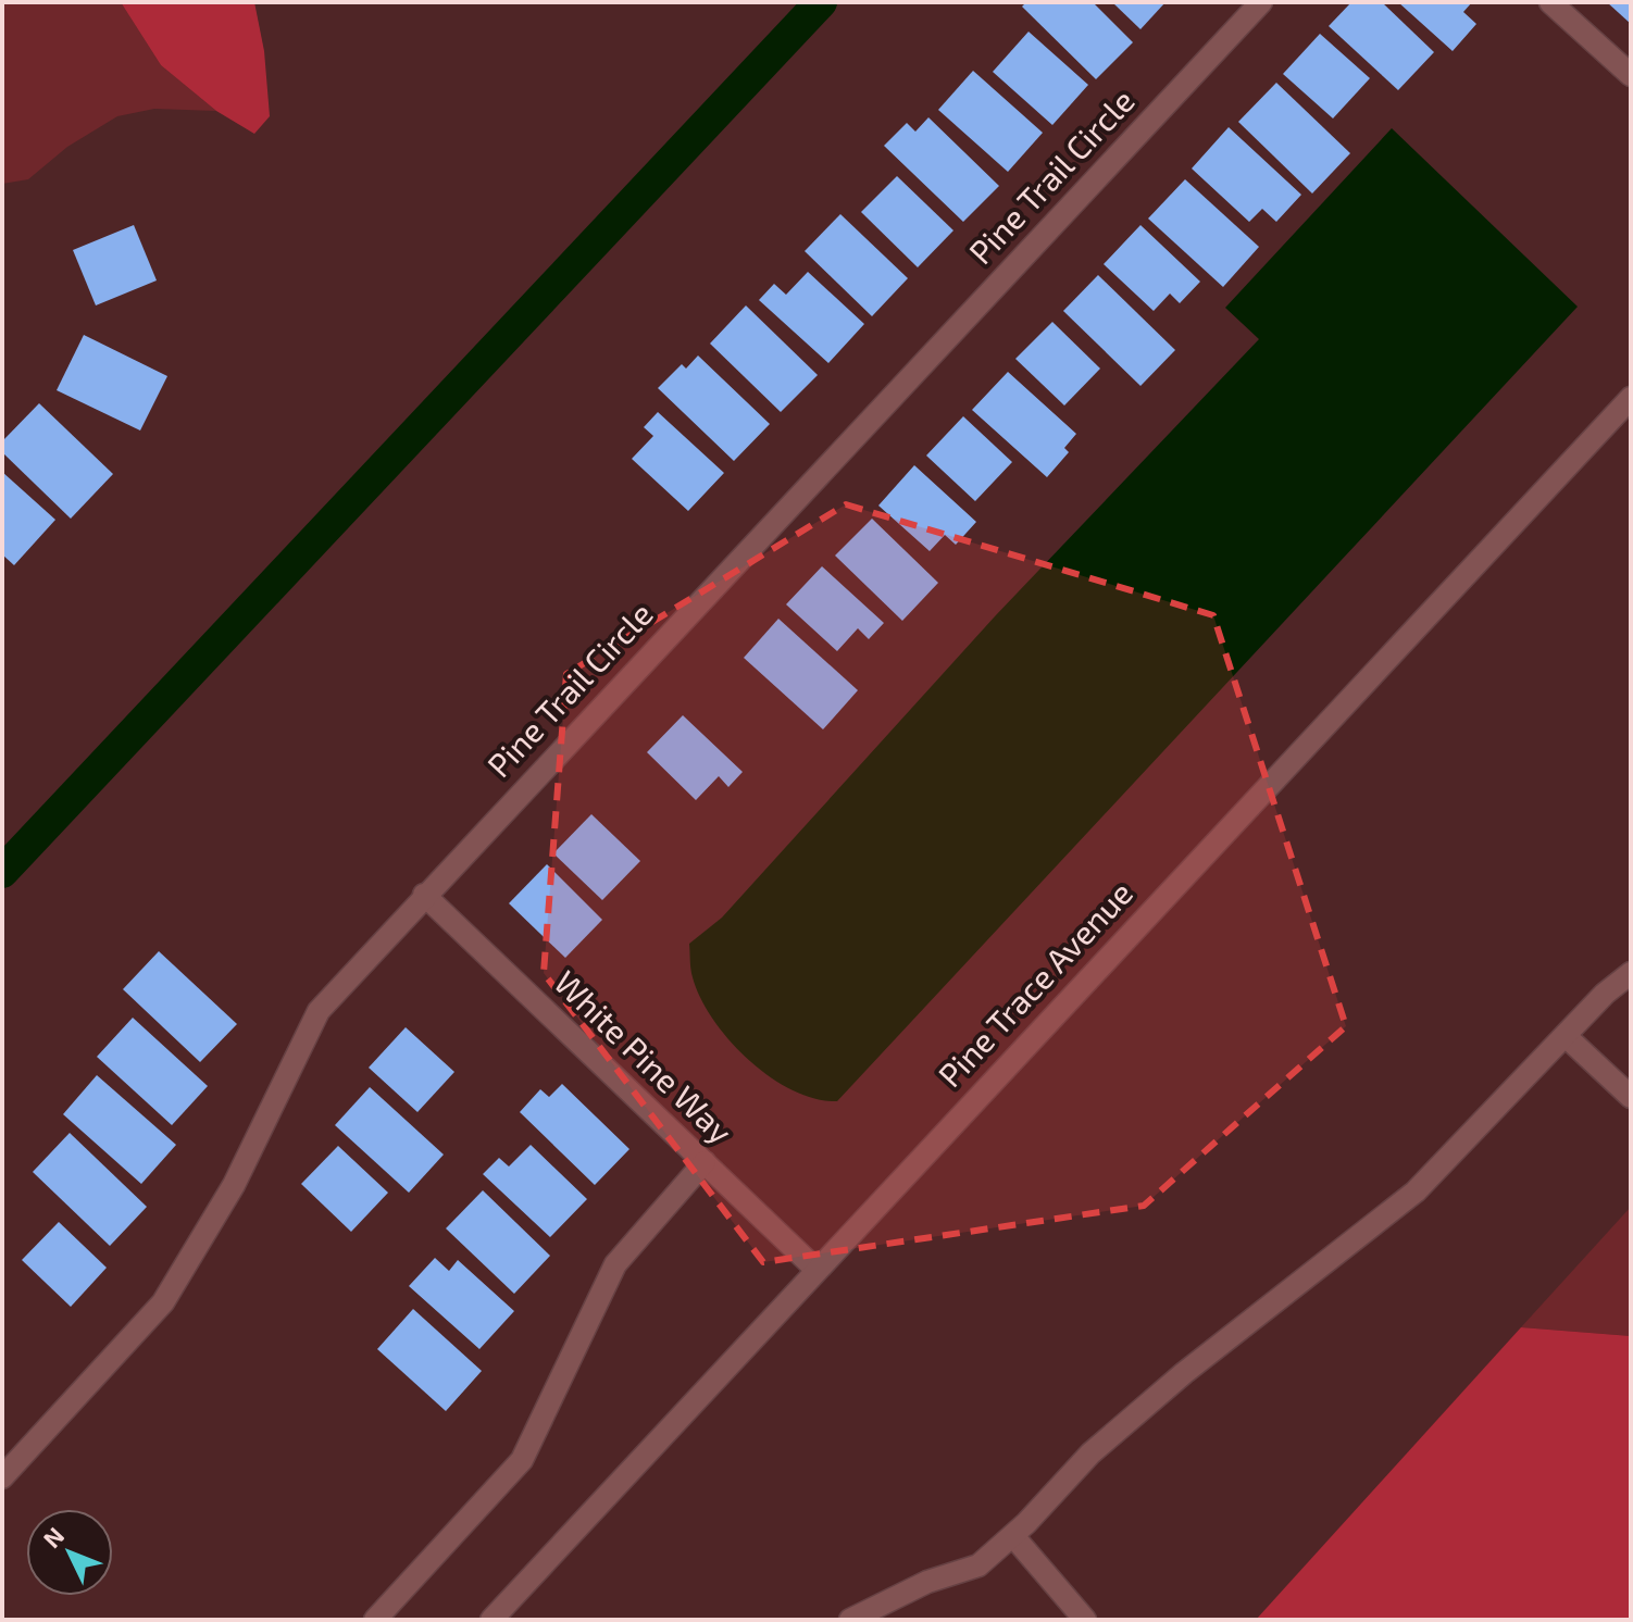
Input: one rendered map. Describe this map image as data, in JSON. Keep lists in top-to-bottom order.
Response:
{
  "streets": {
    "street": ["Pine Trail Circle", "Pine Trace Avenue", "White Pine Way"]
  },
  "crossings": [
    ["Pine Trail Circle", "White Pine Way"],
    ["Pine Trace Avenue", "White Pine Way"]
  ],
  "north": "top left"
}
